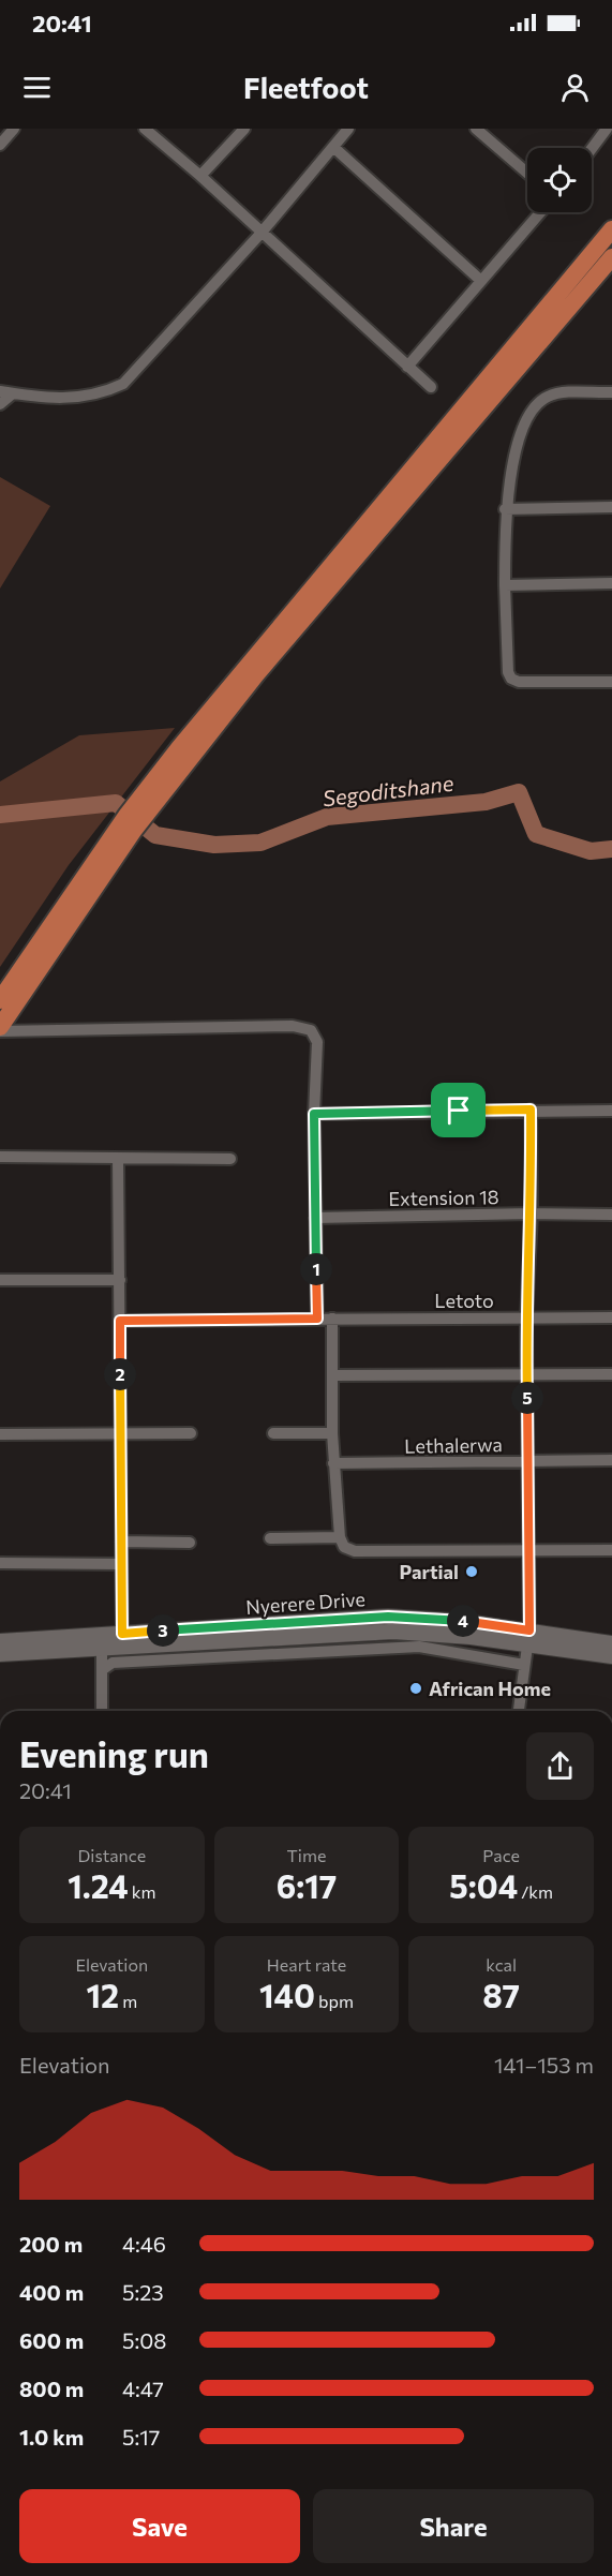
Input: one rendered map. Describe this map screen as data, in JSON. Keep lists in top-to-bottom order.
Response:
{
  "streets": {
    "main road": ["Nyerere Drive"],
    "street": ["Extension 18", "Letoto", "Lethalerwa"]
  },
  "water": ["Segoditshane"],
  "places": ["Partial", "African Home"],
  "page": {
    "status": "20:41",
    "header": "Fleetfoot",
    "pins": [
      "1",
      "2",
      "5",
      "4",
      "3"
    ],
    "heading": ["Evening run", "20:41"],
    "stats": [
      ["Distance", "1.24 km"],
      ["Time", "6:17"],
      ["Pace", "5:04 /km"],
      ["Elevation", "12 m"],
      ["Heart rate", "140 bpm"],
      ["kcal", "87"]
    ],
    "chart": ["Elevation", "141–153 m"],
    "list": [
      {
        "name": "200 m",
        "note": "4:46"
      },
      {
        "name": "400 m",
        "note": "5:23"
      },
      {
        "name": "600 m",
        "note": "5:08"
      },
      {
        "name": "800 m",
        "note": "4:47"
      },
      {
        "name": "1.0 km",
        "note": "5:17"
      }
    ],
    "buttons": ["Save", "Share"]
  }
}
